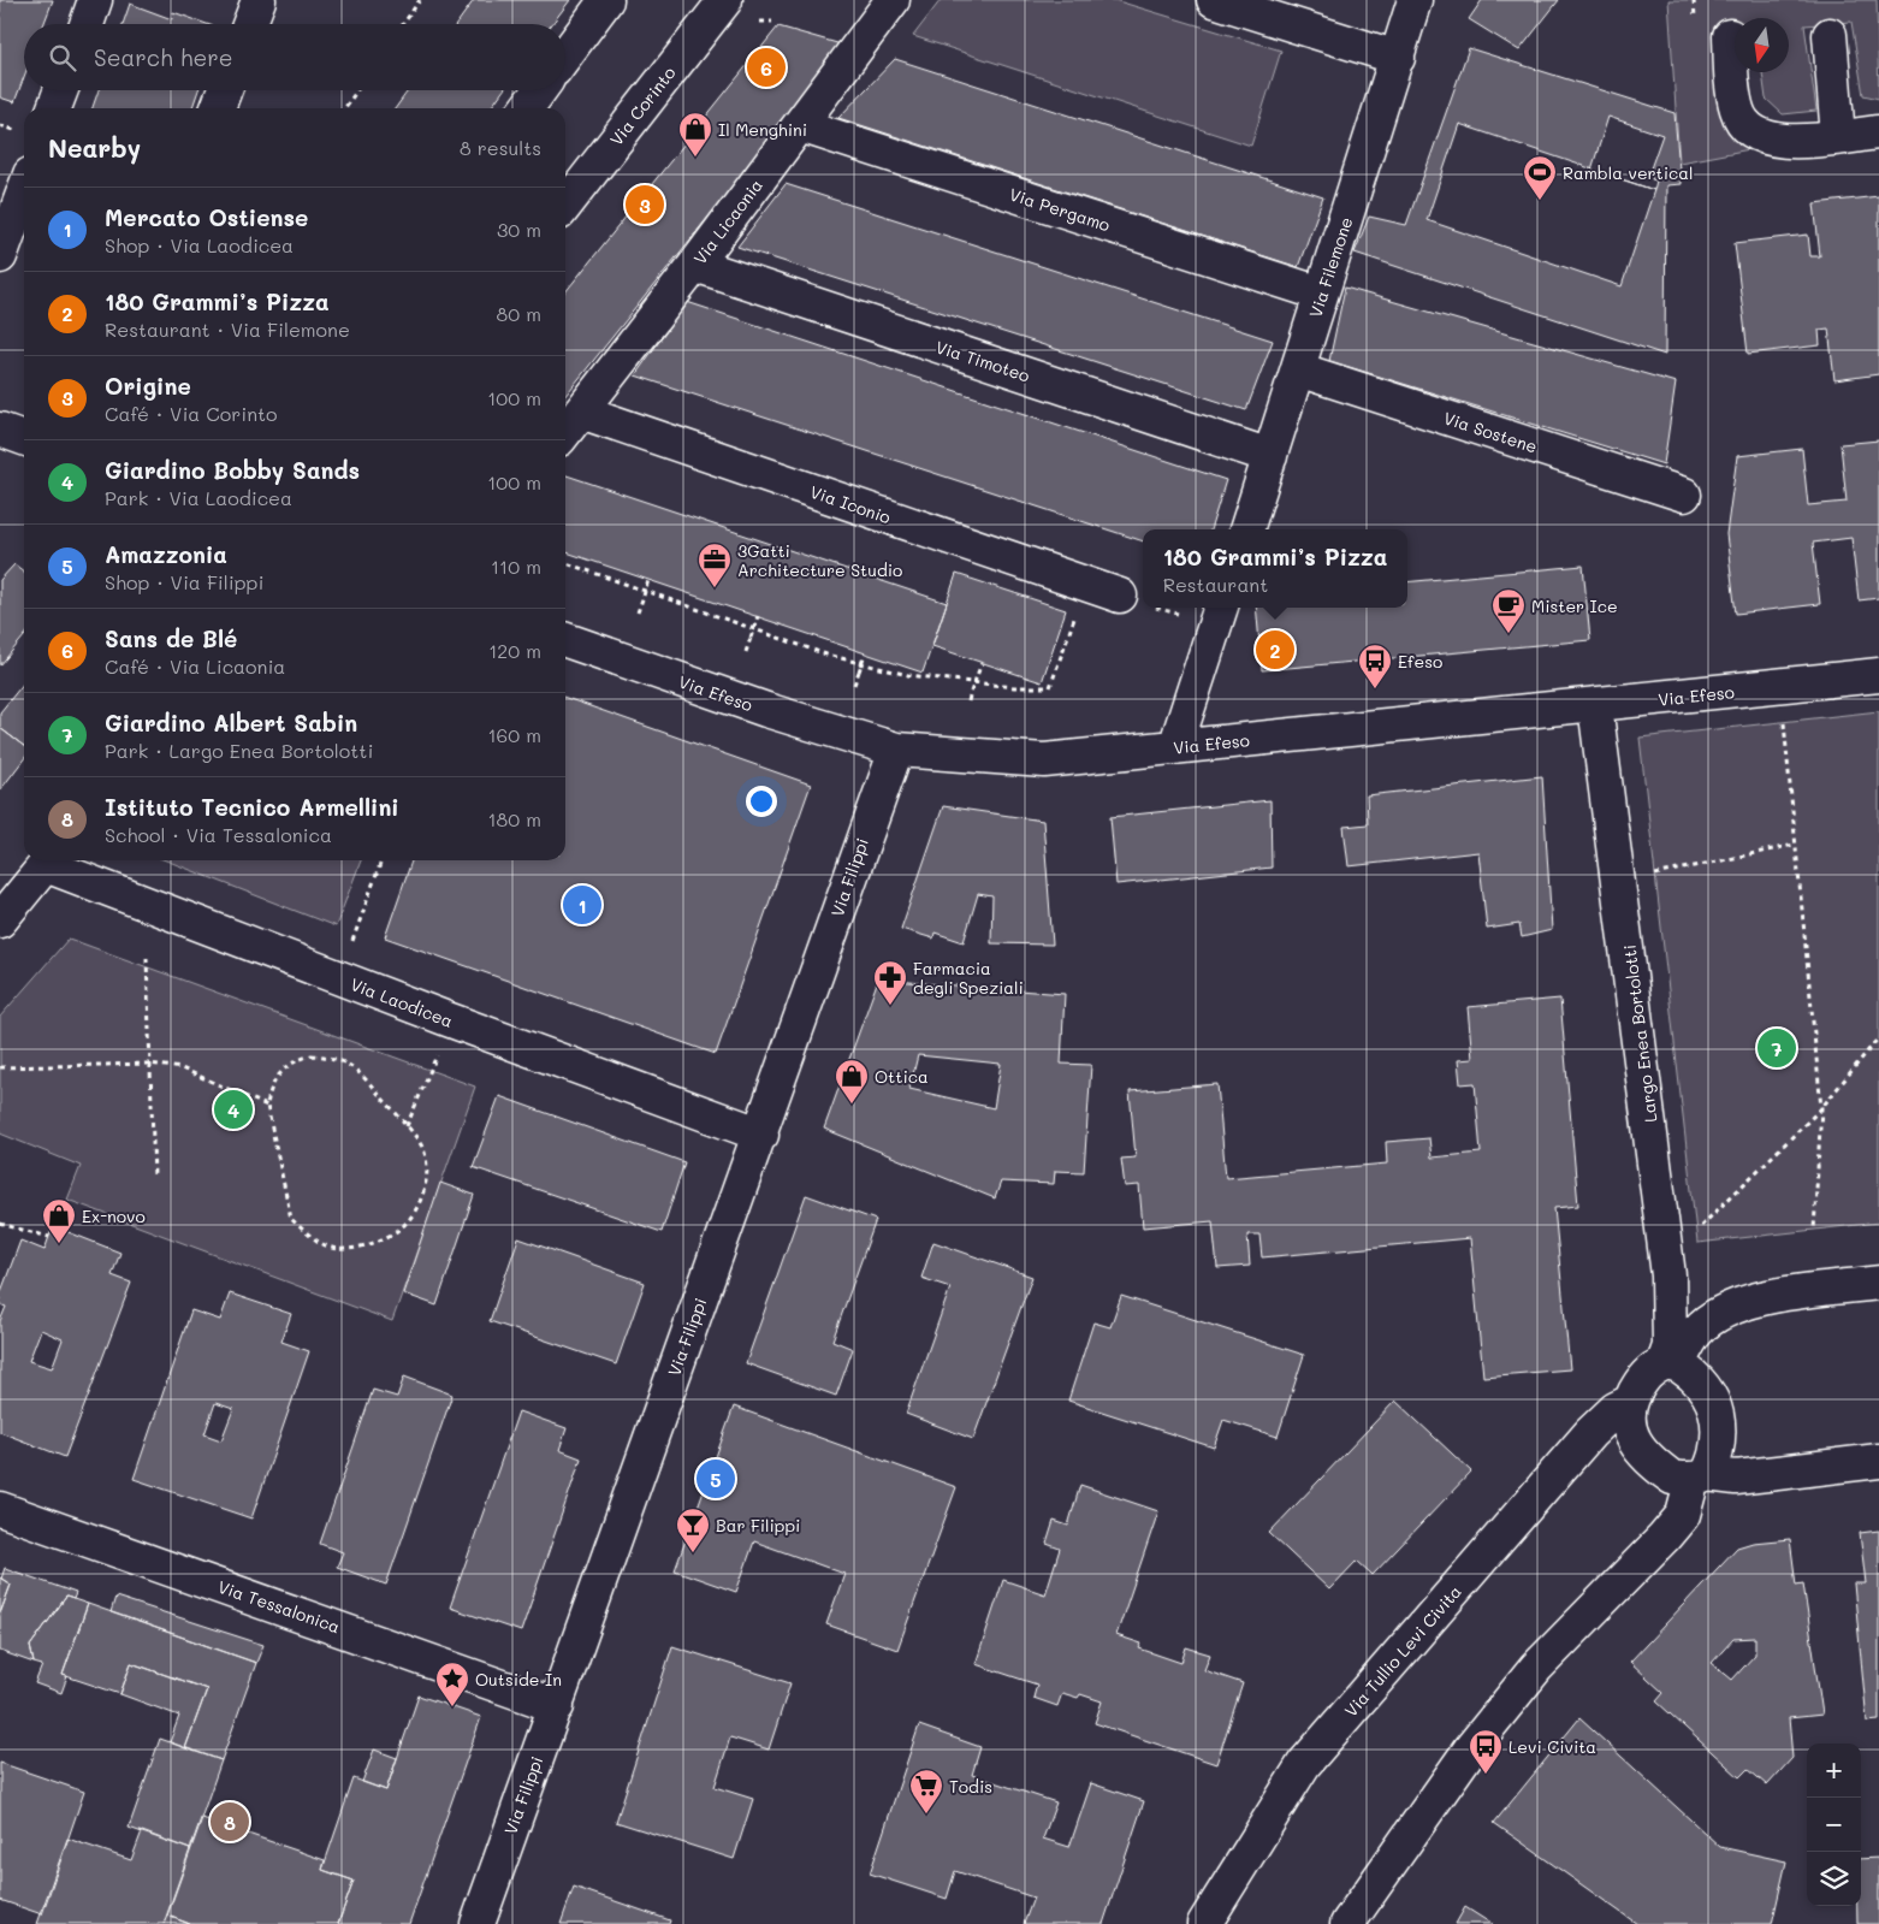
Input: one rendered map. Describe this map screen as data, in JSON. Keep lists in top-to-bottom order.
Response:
{
  "streets": {
    "street": [
      "Via Corinto",
      "Via Pergamo",
      "Via Licaonia",
      "Via Filemone",
      "Via Timoteo",
      "Via Sostene",
      "Via Iconio",
      "Via Efeso",
      "Via Filippi",
      "Via Laodicea",
      "Largo Enea Bortolotti",
      "Via Tessalonica",
      "Via Tullio Levi Civita"
    ]
  },
  "crossings": [
    ["Via Pergamo", "Via Licaonia"],
    ["Via Pergamo", "Via Filemone"],
    ["Via Licaonia", "Via Timoteo"],
    ["Via Licaonia", "Via Iconio"],
    ["Via Filemone", "Via Timoteo"],
    ["Via Filemone", "Via Sostene"],
    ["Via Efeso", "Via Filippi"],
    ["Via Efeso", "Largo Enea Bortolotti"],
    ["Via Filippi", "Via Laodicea"],
    ["Via Filippi", "Via Tessalonica"],
    ["Largo Enea Bortolotti", "Via Tullio Levi Civita"]
  ],
  "places": {
    "shop": ["Il Menghini", "Ottica", "Ex-novo"],
    "sports": ["Rambla vertical"],
    "office": ["3Gatti Architecture Studio"],
    "cafe": ["Mister Ice"],
    "bus stop": ["Efeso", "Levi Civita"],
    "pharmacy": ["Farmacia degli Speziali"],
    "bar": ["Bar Filippi"],
    "place": ["Outside In"],
    "supermarket": ["Todis"]
  },
  "north": "bottom",
  "page": {
    "search": "Search here",
    "pins": [
      "6",
      "3",
      "2",
      "1",
      "7",
      "4",
      "5",
      "8"
    ],
    "heading": ["Nearby", "8 results"],
    "list": [
      {
        "mark": "1",
        "name": "Mercato Ostiense",
        "note": "Shop · Via Laodicea",
        "value": "30 m"
      },
      {
        "mark": "2",
        "name": "180 Grammi’s Pizza",
        "note": "Restaurant · Via Filemone",
        "value": "80 m"
      },
      {
        "mark": "3",
        "name": "Origine",
        "note": "Café · Via Corinto",
        "value": "100 m"
      },
      {
        "mark": "4",
        "name": "Giardino Bobby Sands",
        "note": "Park · Via Laodicea",
        "value": "100 m"
      },
      {
        "mark": "5",
        "name": "Amazzonia",
        "note": "Shop · Via Filippi",
        "value": "110 m"
      },
      {
        "mark": "6",
        "name": "Sans de Blé",
        "note": "Café · Via Licaonia",
        "value": "120 m"
      },
      {
        "mark": "7",
        "name": "Giardino Albert Sabin",
        "note": "Park · Largo Enea Bortolotti",
        "value": "160 m"
      },
      {
        "mark": "8",
        "name": "Istituto Tecnico Armellini",
        "note": "School · Via Tessalonica",
        "value": "180 m"
      }
    ],
    "popup": ["180 Grammi’s Pizza", "Restaurant"],
    "map_buttons": ["+", "−"]
  }
}
